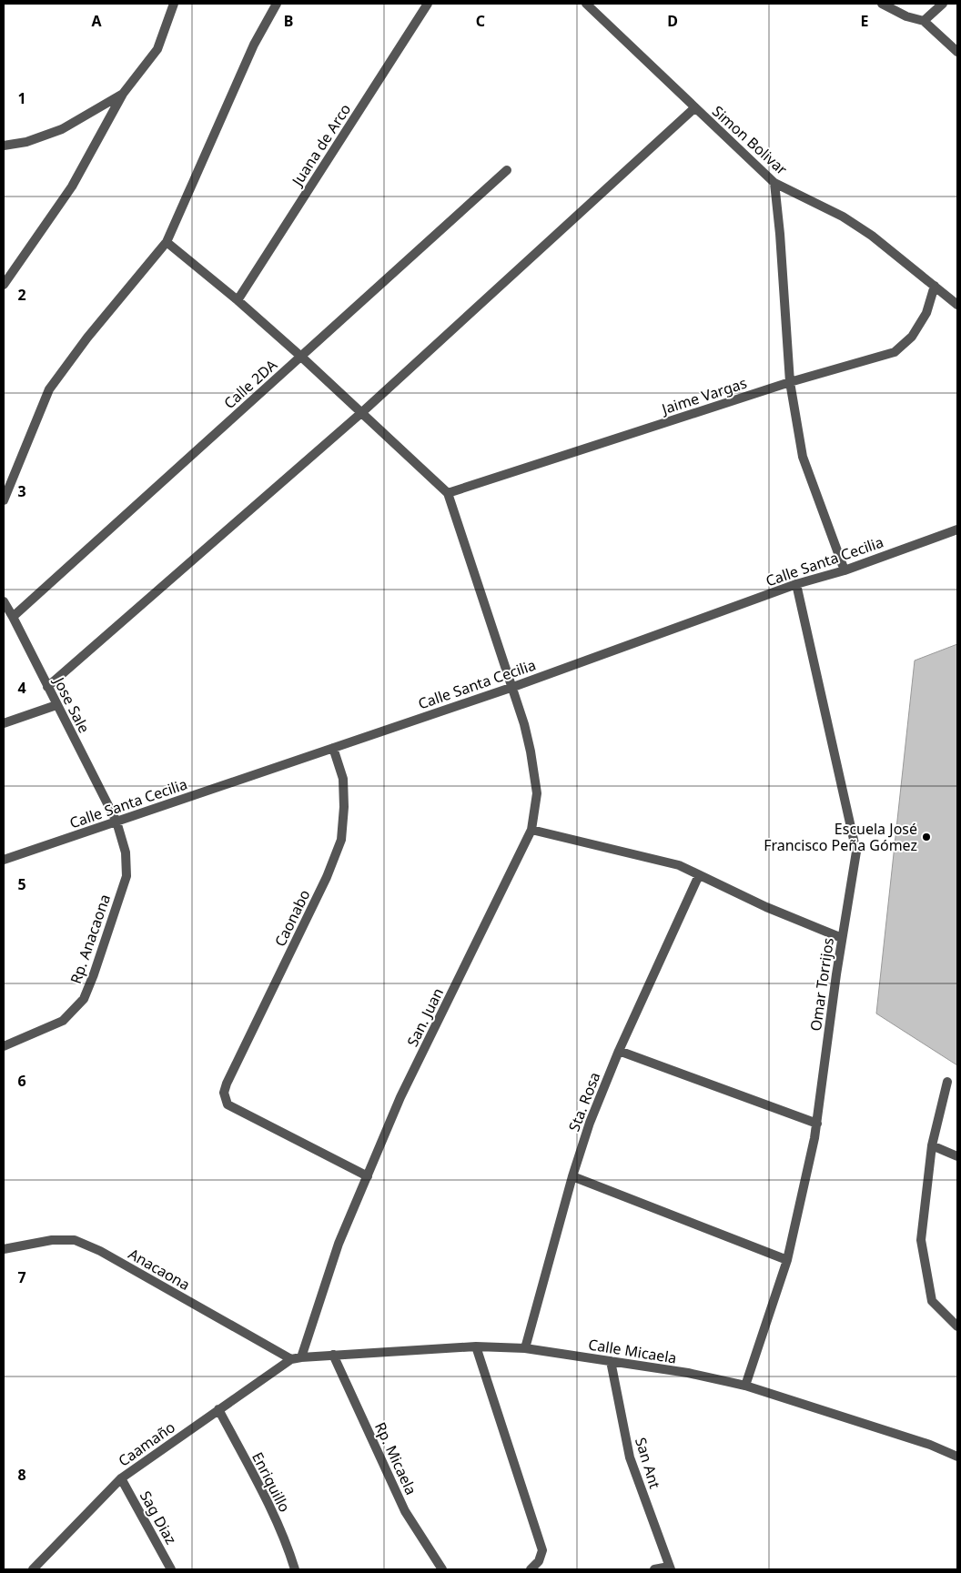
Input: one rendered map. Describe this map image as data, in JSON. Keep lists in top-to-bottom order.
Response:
{
  "streets": {
    "street": [
      "Simon Bolivar",
      "Juana de Arco",
      "Calle 2DA",
      "Jaime Vargas",
      "Calle Santa Cecilia",
      "Jose Sale",
      "Caonabo",
      "Rp. Anacaona",
      "Omar Torrijos",
      "San. Juan",
      "Sta. Rosa",
      "Anacaona",
      "Calle Micaela",
      "Caamaño",
      "Rp. Micaela",
      "San Ant",
      "Enriquillo",
      "Sag Diaz"
    ]
  },
  "crossings": [
    ["Simon Bolivar", "Jaime Vargas"],
    ["Calle 2DA", "Jose Sale"],
    ["Jaime Vargas", "San. Juan"],
    ["Calle Santa Cecilia", "Jose Sale"],
    ["Calle Santa Cecilia", "Caonabo"],
    ["Calle Santa Cecilia", "Rp. Anacaona"],
    ["Calle Santa Cecilia", "Omar Torrijos"],
    ["Calle Santa Cecilia", "San. Juan"],
    ["Jose Sale", "Rp. Anacaona"],
    ["Caonabo", "San. Juan"],
    ["Omar Torrijos", "Calle Micaela"],
    ["San. Juan", "Calle Micaela"],
    ["Sta. Rosa", "Calle Micaela"],
    ["Anacaona", "Calle Micaela"],
    ["Anacaona", "Caamaño"],
    ["Calle Micaela", "Caamaño"],
    ["Calle Micaela", "Rp. Micaela"],
    ["Calle Micaela", "San Ant"],
    ["Caamaño", "Enriquillo"],
    ["Caamaño", "Sag Diaz"]
  ],
  "places": ["Escuela José Francisco Peña Gómez"],
  "grid": {
    "columns": [
      "A",
      "B",
      "C",
      "D",
      "E"
    ],
    "rows": [
      "1",
      "2",
      "3",
      "4",
      "5",
      "6",
      "7",
      "8"
    ]
  }
}
